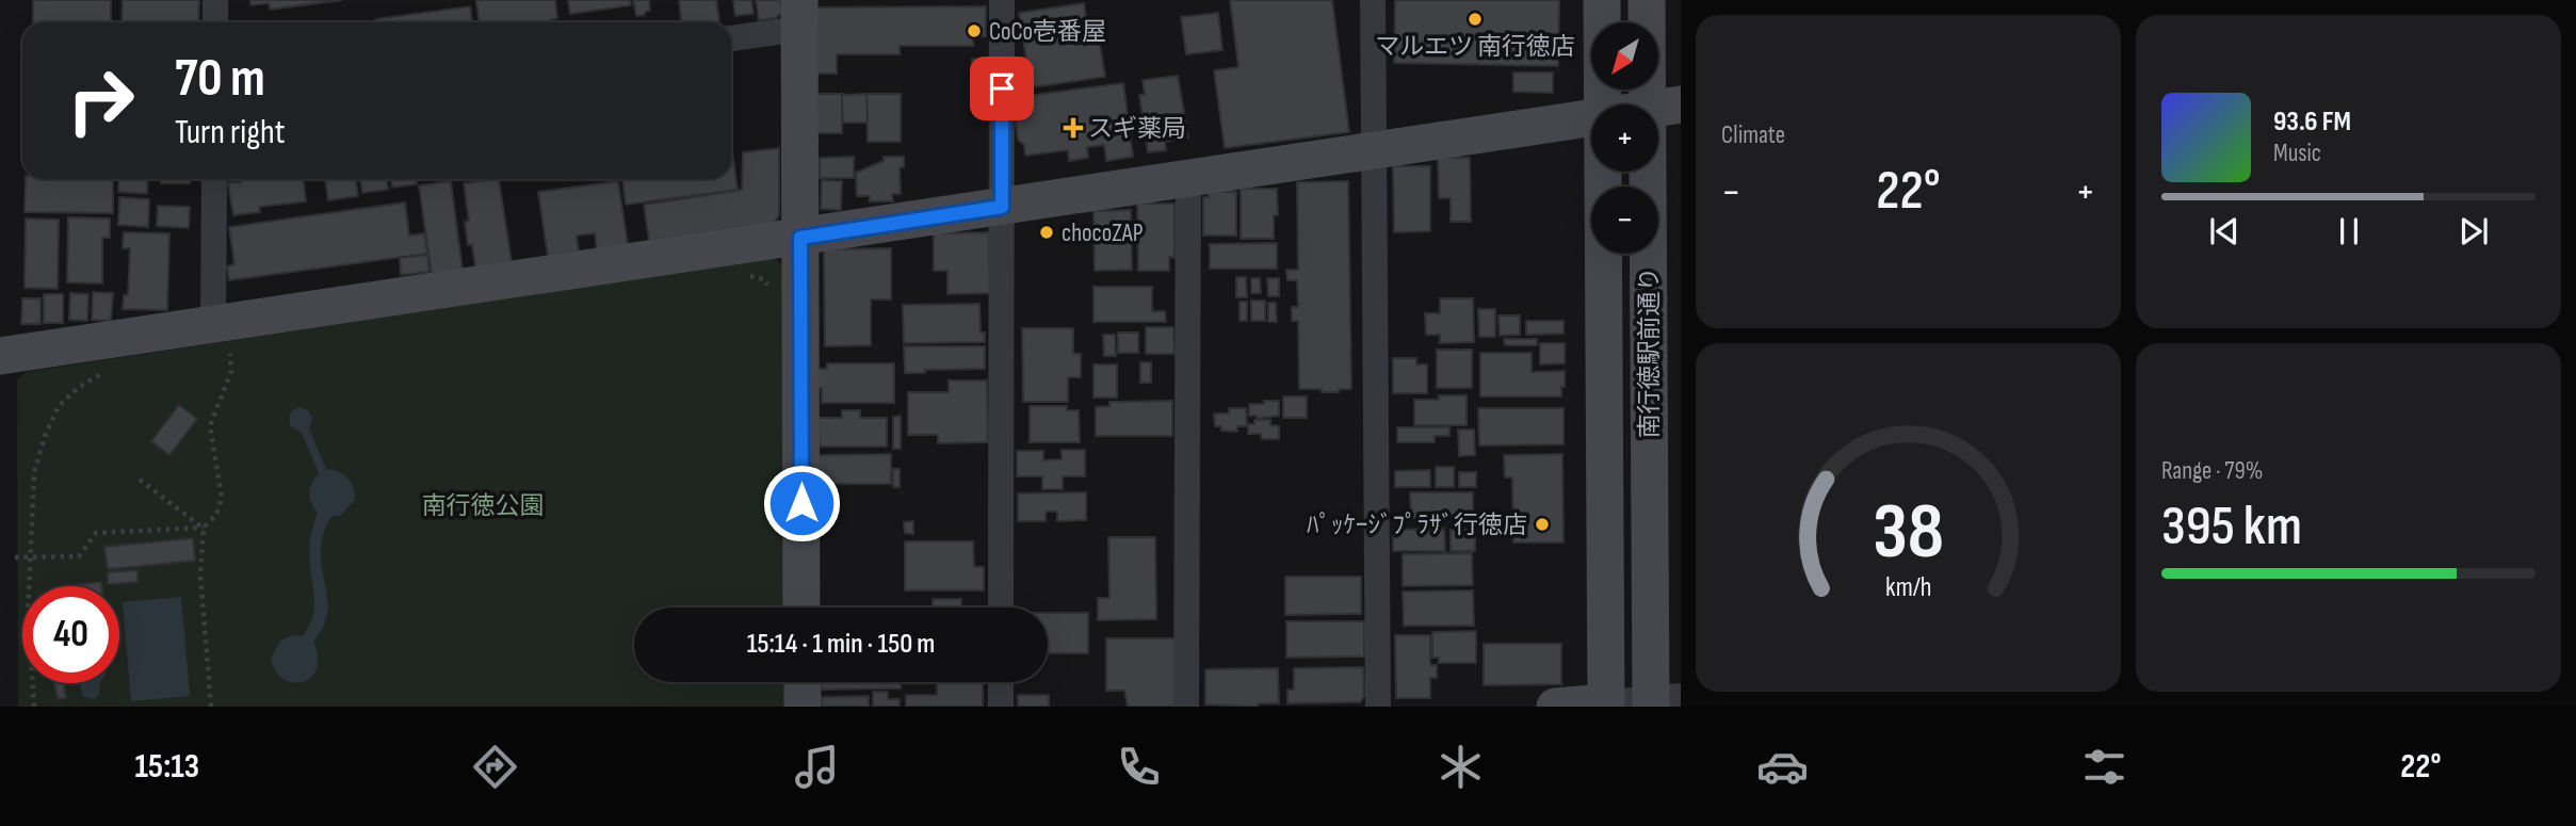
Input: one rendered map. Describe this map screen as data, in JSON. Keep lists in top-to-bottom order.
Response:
{
  "streets": {
    "street": ["南行徳駅前通り"]
  },
  "parks": ["南行徳公園"],
  "places": {
    "other": [
      "マルエツ 南行徳店",
      "CoCo壱番屋",
      "chocoZAP",
      "ﾊﾟｯｹｰｼﾞﾌﾟﾗｻﾞ行徳店"
    ],
    "health": ["スギ薬局"]
  },
  "north": "bottom left",
  "page": {
    "tile": [
      "Climate",
      ["Range · 79%", "395 km"]
    ],
    "map_buttons": ["+", "−"],
    "turn": ["70 m", "Turn right"],
    "song": ["93.6 FM", "Music"],
    "heat": ["−", "22°", "+"],
    "limit": "40",
    "trip": "15:14 · 1 min · 150 m",
    "tabs": ["15:13", "22°"],
    "gauge": ["38", "km/h"]
  }
}
